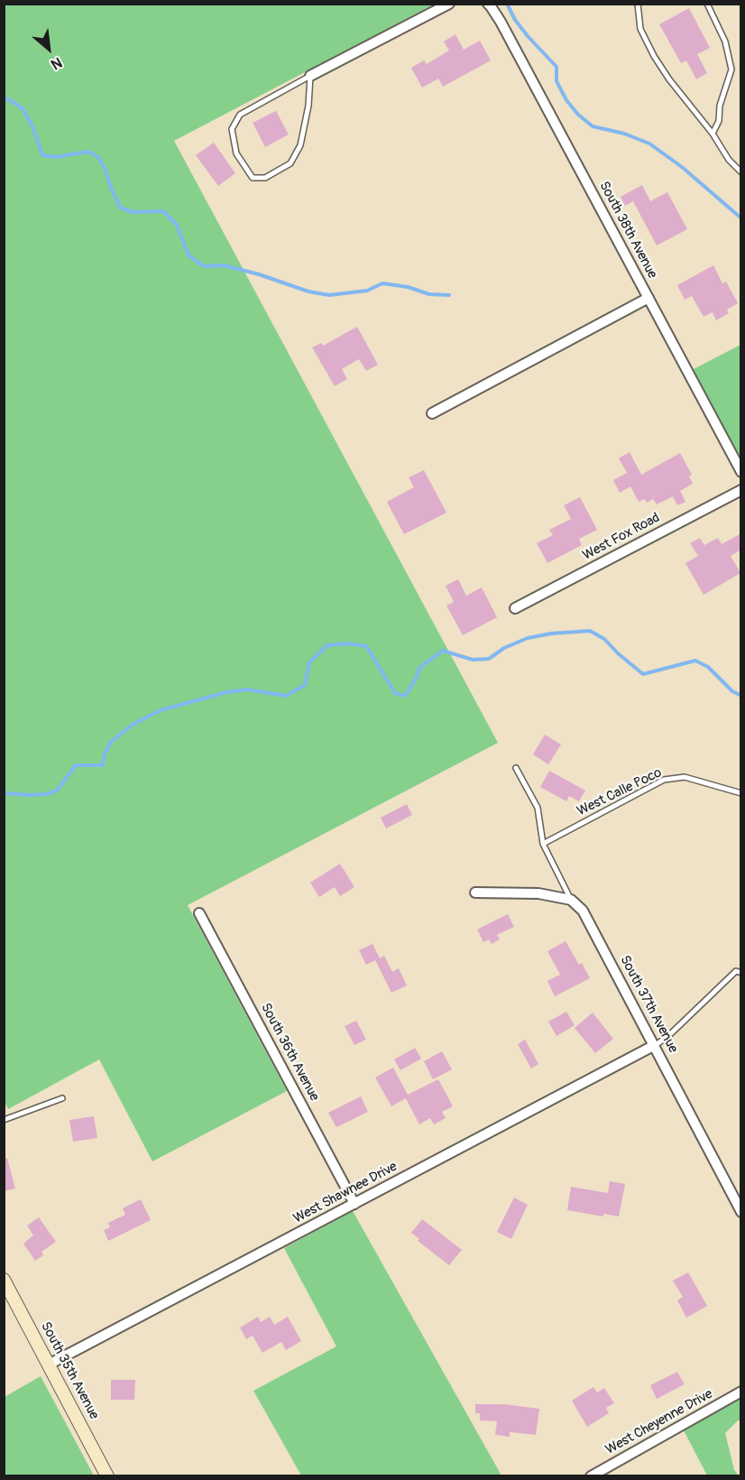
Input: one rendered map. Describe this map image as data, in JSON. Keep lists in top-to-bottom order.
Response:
{
  "streets": {
    "street": [
      "South 38th Avenue",
      "West Fox Road",
      "South 37th Avenue",
      "South 36th Avenue",
      "West Shawnee Drive",
      "South 35th Avenue",
      "West Cheyenne Drive"
    ],
    "lane": ["West Calle Poco"]
  },
  "crossings": [
    ["South 37th Avenue", "West Shawnee Drive"],
    ["South 36th Avenue", "West Shawnee Drive"],
    ["West Shawnee Drive", "South 35th Avenue"]
  ],
  "north": "bottom right"
}
